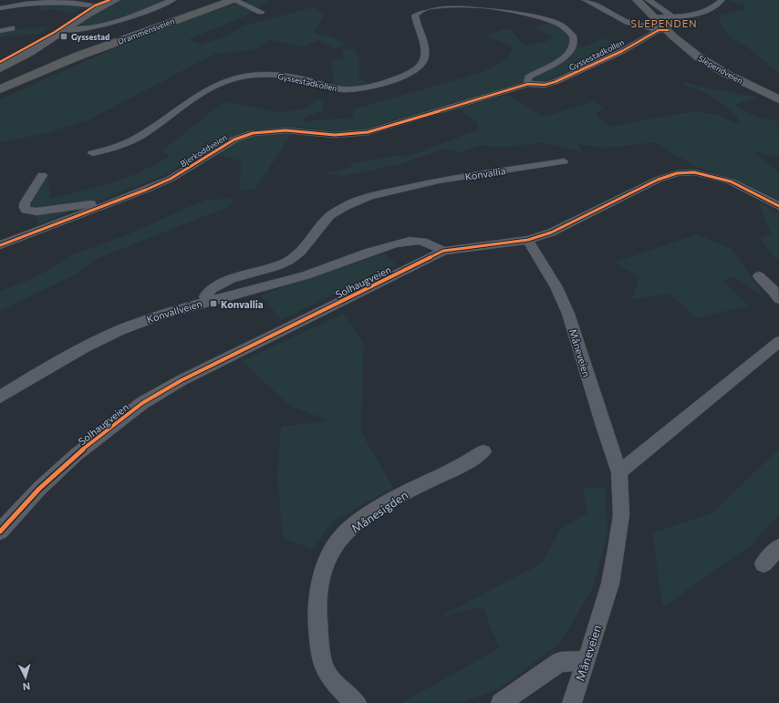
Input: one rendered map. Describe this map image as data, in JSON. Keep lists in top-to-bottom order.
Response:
{
  "streets": {
    "highway": ["Drammensveien"],
    "main road": ["Slependveien"],
    "street": [
      "Gyssestadkollen",
      "Bjerkoddveien",
      "Konvallia",
      "Solhaugveien",
      "Konvallveien",
      "Måneveien",
      "Månesigden"
    ]
  },
  "crossings": [
    ["Gyssestadkollen", "Slependveien"],
    ["Gyssestadkollen", "Bjerkoddveien"],
    ["Konvallia", "Konvallveien"],
    ["Solhaugveien", "Konvallveien"],
    ["Solhaugveien", "Måneveien"]
  ],
  "districts": ["SLEPENDEN"],
  "places": {
    "transit": ["Gyssestad", "Konvallia"]
  },
  "north": "bottom"
}
